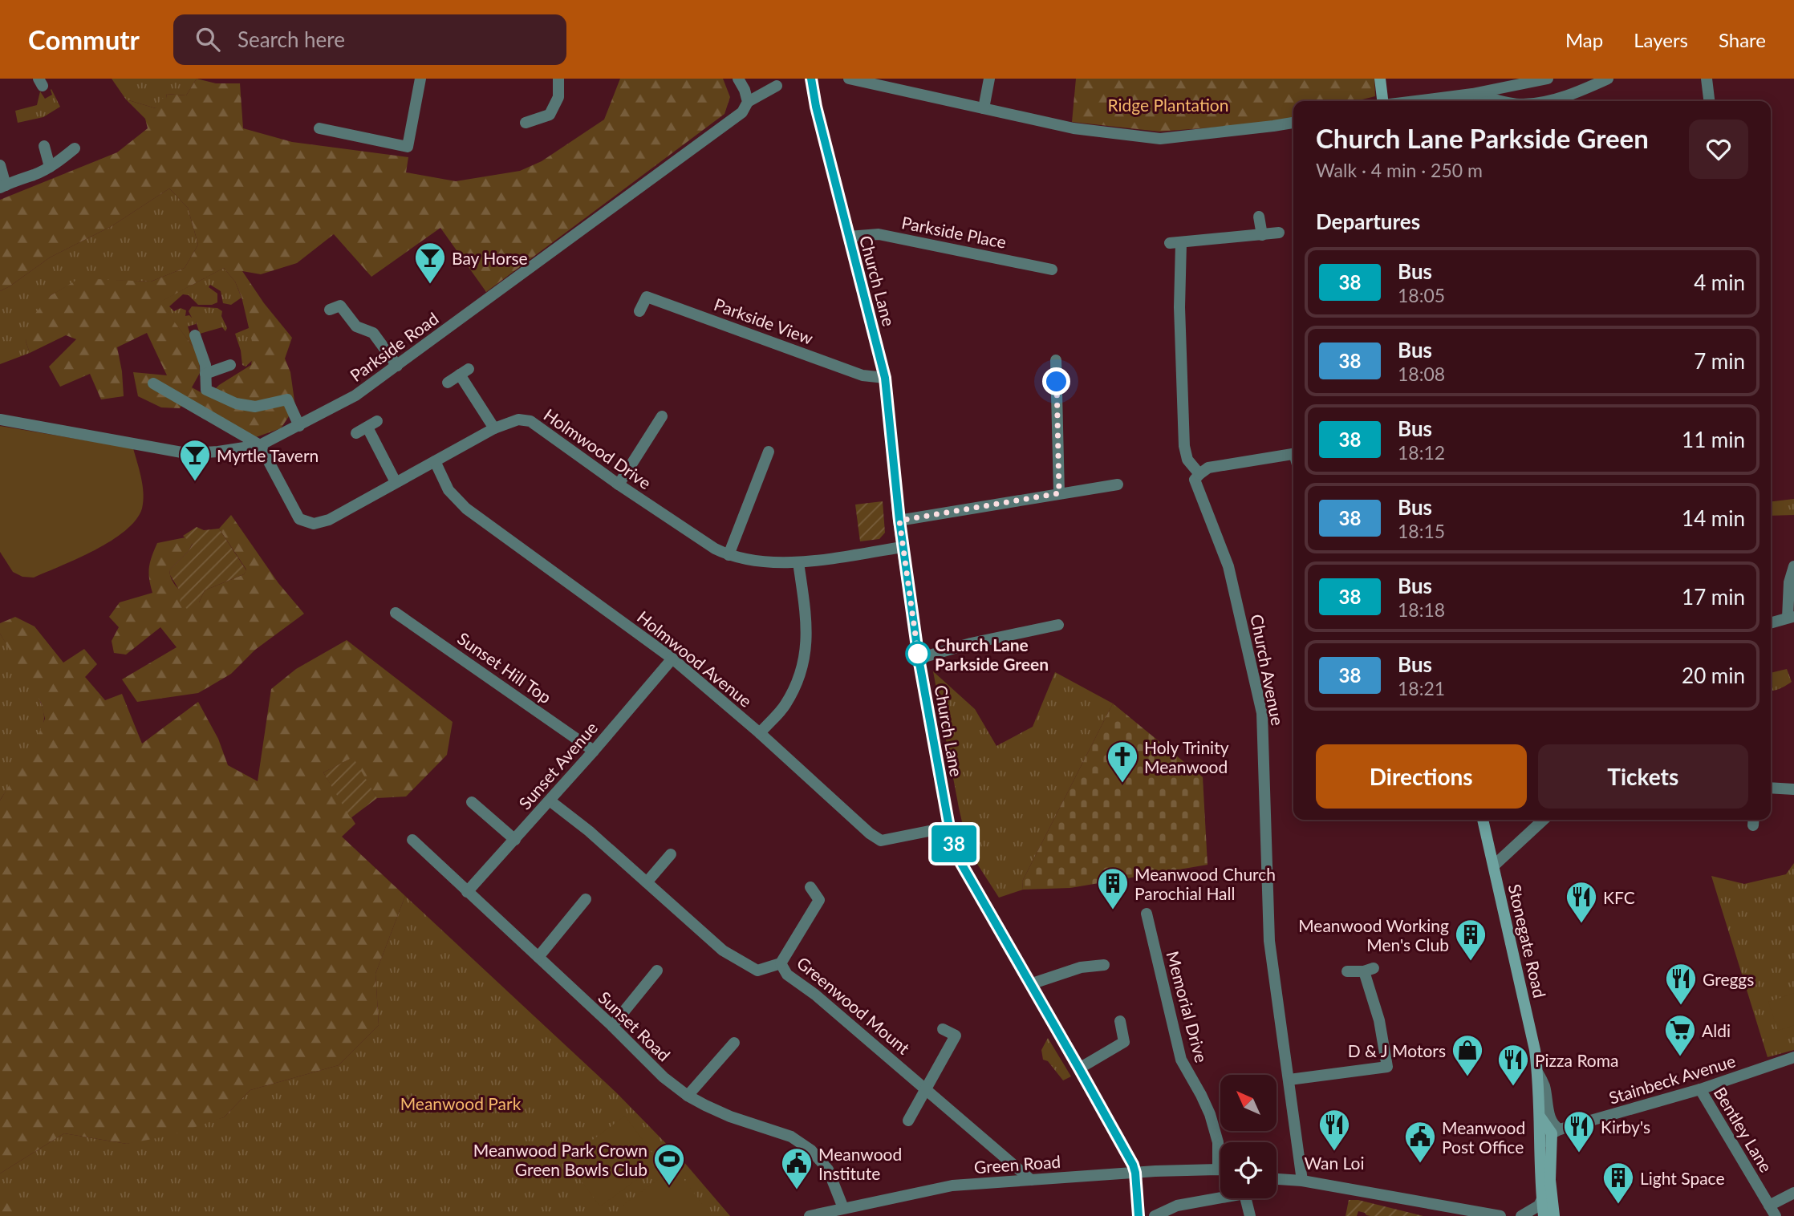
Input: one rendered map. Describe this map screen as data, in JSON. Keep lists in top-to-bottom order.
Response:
{
  "streets": {
    "main road": ["Stonegate Road"],
    "street": [
      "Parkside Place",
      "Church Lane",
      "Parkside View",
      "Parkside Road",
      "Holmwood Drive",
      "Holmwood Avenue",
      "Sunset Hill Top",
      "Church Avenue",
      "Sunset Avenue",
      "Greenwood Mount",
      "Memorial Drive",
      "Sunset Road",
      "Stainbeck Avenue",
      "Bentley Lane",
      "Green Road"
    ]
  },
  "crossings": [
    ["Parkside Place", "Church Lane"],
    ["Church Lane", "Parkside View"],
    ["Church Lane", "Holmwood Drive"],
    ["Church Lane", "Holmwood Avenue"],
    ["Church Lane", "Green Road"],
    ["Parkside Road", "Holmwood Drive"],
    ["Holmwood Drive", "Holmwood Avenue"],
    ["Holmwood Avenue", "Sunset Avenue"],
    ["Sunset Hill Top", "Sunset Avenue"],
    ["Sunset Avenue", "Greenwood Mount"],
    ["Sunset Avenue", "Sunset Road"],
    ["Stonegate Road", "Stainbeck Avenue"],
    ["Greenwood Mount", "Green Road"],
    ["Memorial Drive", "Green Road"],
    ["Sunset Road", "Green Road"],
    ["Stainbeck Avenue", "Bentley Lane"]
  ],
  "parks": ["Ridge Plantation", "Meanwood Park"],
  "places": {
    "bar": ["Bay Horse", "Myrtle Tavern"],
    "other": ["Church Lane Parkside Green"],
    "church": ["Holy Trinity Meanwood"],
    "building": ["Meanwood Church Parochial Hall", "Meanwood Working Men's Club", "Light Space"],
    "restaurant": [
      "KFC",
      "Greggs",
      "Pizza Roma",
      "Wan Loi",
      "Kirby's"
    ],
    "supermarket": ["Aldi"],
    "shop": ["D & J Motors"],
    "public building": ["Meanwood Post Office", "Meanwood Institute"],
    "sports": ["Meanwood Park Crown Green Bowls Club"]
  },
  "lines": ["bus line 38"],
  "north": "top left",
  "page": {
    "header": "Commutr",
    "search": "Search here",
    "nav": ["Map", "Layers", "Share"],
    "on_map": "38",
    "heading": [
      ["Church Lane Parkside Green", "Walk · 4 min · 250 m"],
      "Departures"
    ],
    "list": [
      {
        "mark": "38",
        "name": "Bus",
        "note": "18:05",
        "value": "4 min"
      },
      {
        "mark": "38",
        "name": "Bus",
        "note": "18:08",
        "value": "7 min"
      },
      {
        "mark": "38",
        "name": "Bus",
        "note": "18:12",
        "value": "11 min"
      },
      {
        "mark": "38",
        "name": "Bus",
        "note": "18:15",
        "value": "14 min"
      },
      {
        "mark": "38",
        "name": "Bus",
        "note": "18:18",
        "value": "17 min"
      },
      {
        "mark": "38",
        "name": "Bus",
        "note": "18:21",
        "value": "20 min"
      }
    ],
    "buttons": ["Directions", "Tickets"]
  }
}
